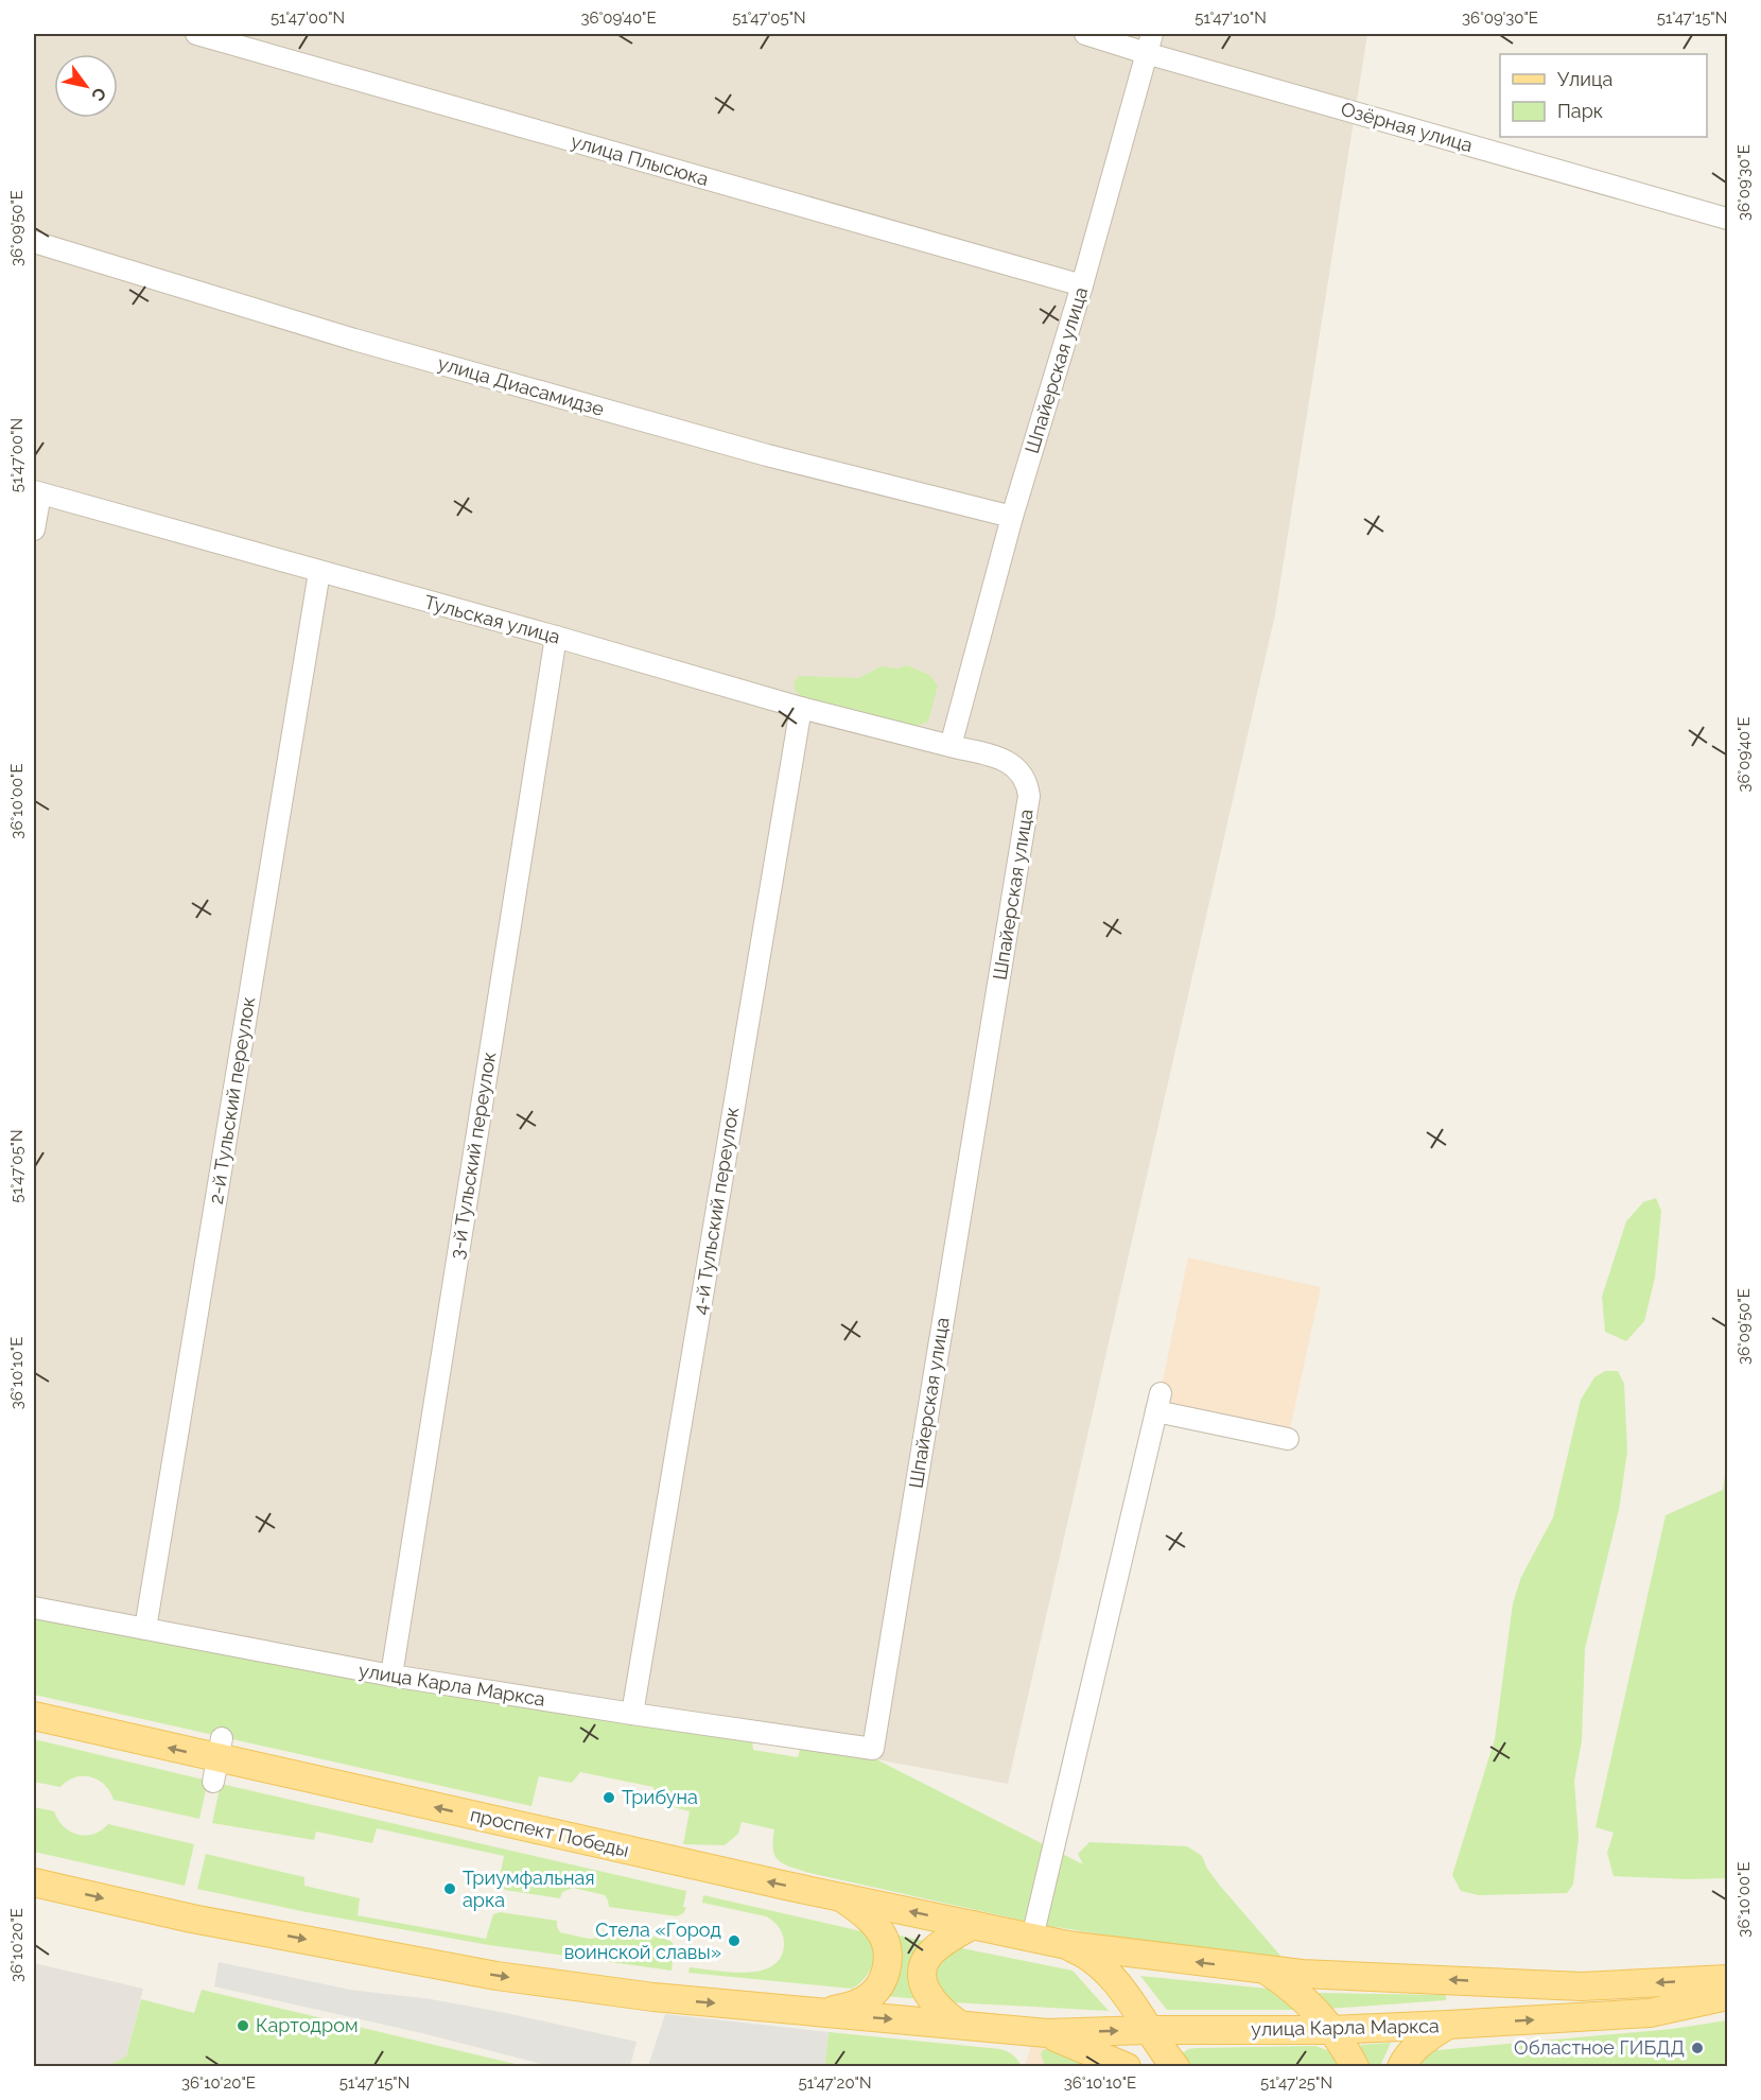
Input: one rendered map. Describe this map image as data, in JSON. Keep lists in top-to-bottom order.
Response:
{
  "streets": {
    "main road": ["улица Карла Маркса", "проспект Победы"],
    "street": [
      "Озёрная улица",
      "улица Плысюка",
      "Шпайерская улица",
      "улица Диасамидзе",
      "Тульская улица",
      "2-й Тульский переулок",
      "3-й Тульский переулок",
      "4-й Тульский переулок"
    ]
  },
  "crossings": [
    ["Озёрная улица", "Шпайерская улица"],
    ["улица Плысюка", "Шпайерская улица"],
    ["Шпайерская улица", "улица Диасамидзе"],
    ["Шпайерская улица", "Тульская улица"],
    ["Шпайерская улица", "улица Карла Маркса"],
    ["Тульская улица", "2-й Тульский переулок"],
    ["Тульская улица", "3-й Тульский переулок"],
    ["Тульская улица", "4-й Тульский переулок"],
    ["2-й Тульский переулок", "улица Карла Маркса"],
    ["3-й Тульский переулок", "улица Карла Маркса"],
    ["4-й Тульский переулок", "улица Карла Маркса"]
  ],
  "places": [
    "Трибуна",
    "Триумфальная арка",
    "Стела «Город воинской славы»",
    "Картодром",
    "Областное ГИБДД"
  ],
  "legend": ["Улица", "Парк"],
  "north": "bottom right",
  "coordinates": [
    "51°47'00\"N",
    "36°09'40\"E",
    "51°47'05\"N",
    "51°47'10\"N",
    "36°09'30\"E",
    "51°47'15\"N",
    "36°09'50\"E",
    "36°10'00\"E",
    "36°10'10\"E",
    "36°10'20\"E",
    "51°47'20\"N",
    "51°47'25\"N"
  ]
}
